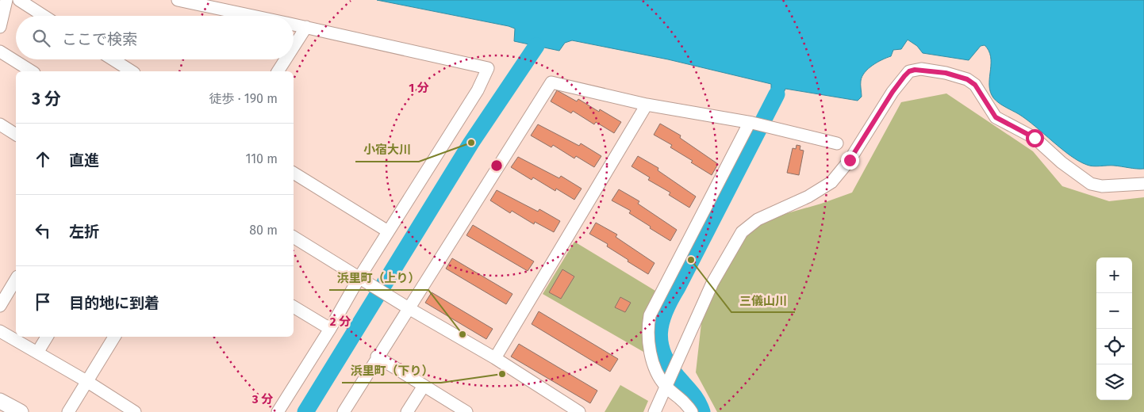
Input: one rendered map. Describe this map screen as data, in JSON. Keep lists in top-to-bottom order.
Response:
{
  "places": [
    "小宿大川",
    "三儀山川",
    "浜里町（上り）",
    "浜里町（下り）"
  ],
  "page": {
    "search": "ここで検索",
    "heading": ["3 分", "徒歩 · 190 m"],
    "list": [
      ["直進", "110 m"],
      ["左折", "80 m"],
      "目的地に到着"
    ],
    "map_buttons": ["+", "−"]
  },
  "rings": ["1 分", "2 分", "3 分"]
}
